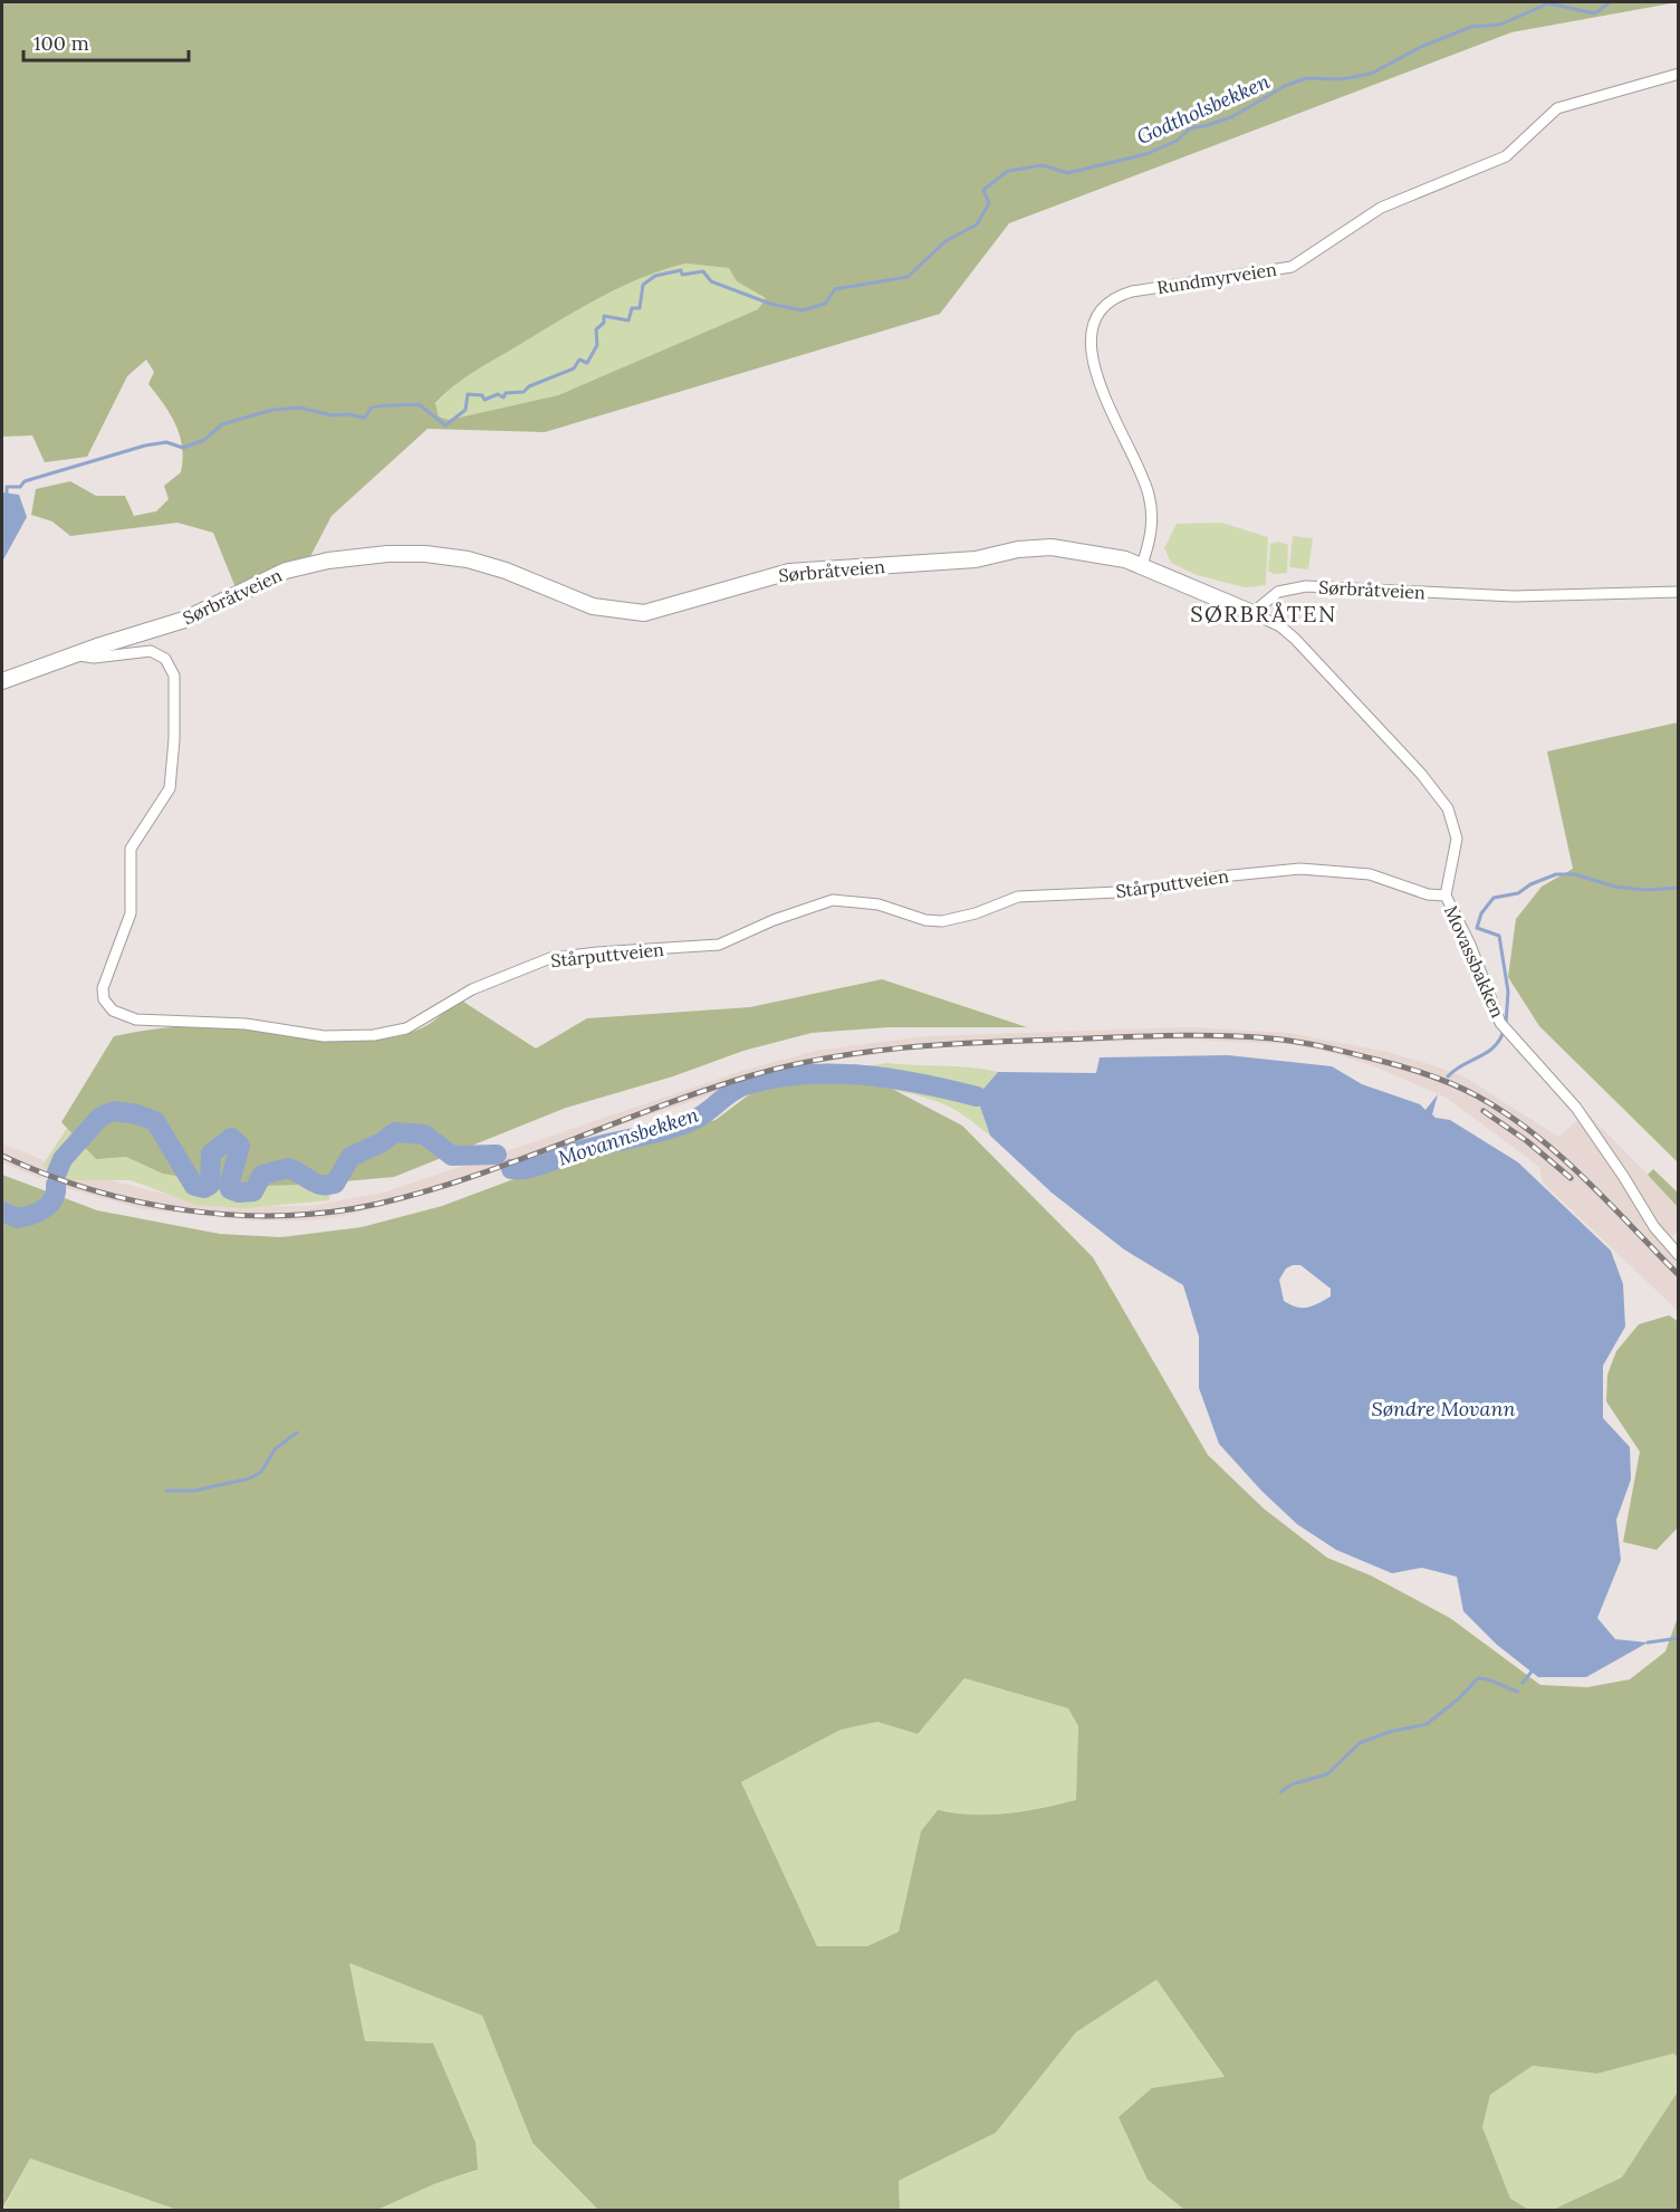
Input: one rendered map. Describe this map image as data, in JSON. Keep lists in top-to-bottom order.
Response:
{
  "streets": {
    "street": [
      "Rundmyrveien",
      "Sørbråtveien",
      "Stårputtveien",
      "Movassbakken"
    ]
  },
  "crossings": [
    ["Rundmyrveien", "Sørbråtveien"],
    ["Sørbråtveien", "Stårputtveien"],
    ["Sørbråtveien", "Movassbakken"],
    ["Stårputtveien", "Movassbakken"]
  ],
  "districts": ["SØRBRÅTEN"],
  "water": ["Godtholsbekken", "Movannsbekken", "Søndre Movann"],
  "scale_bar": "100 m"
}
